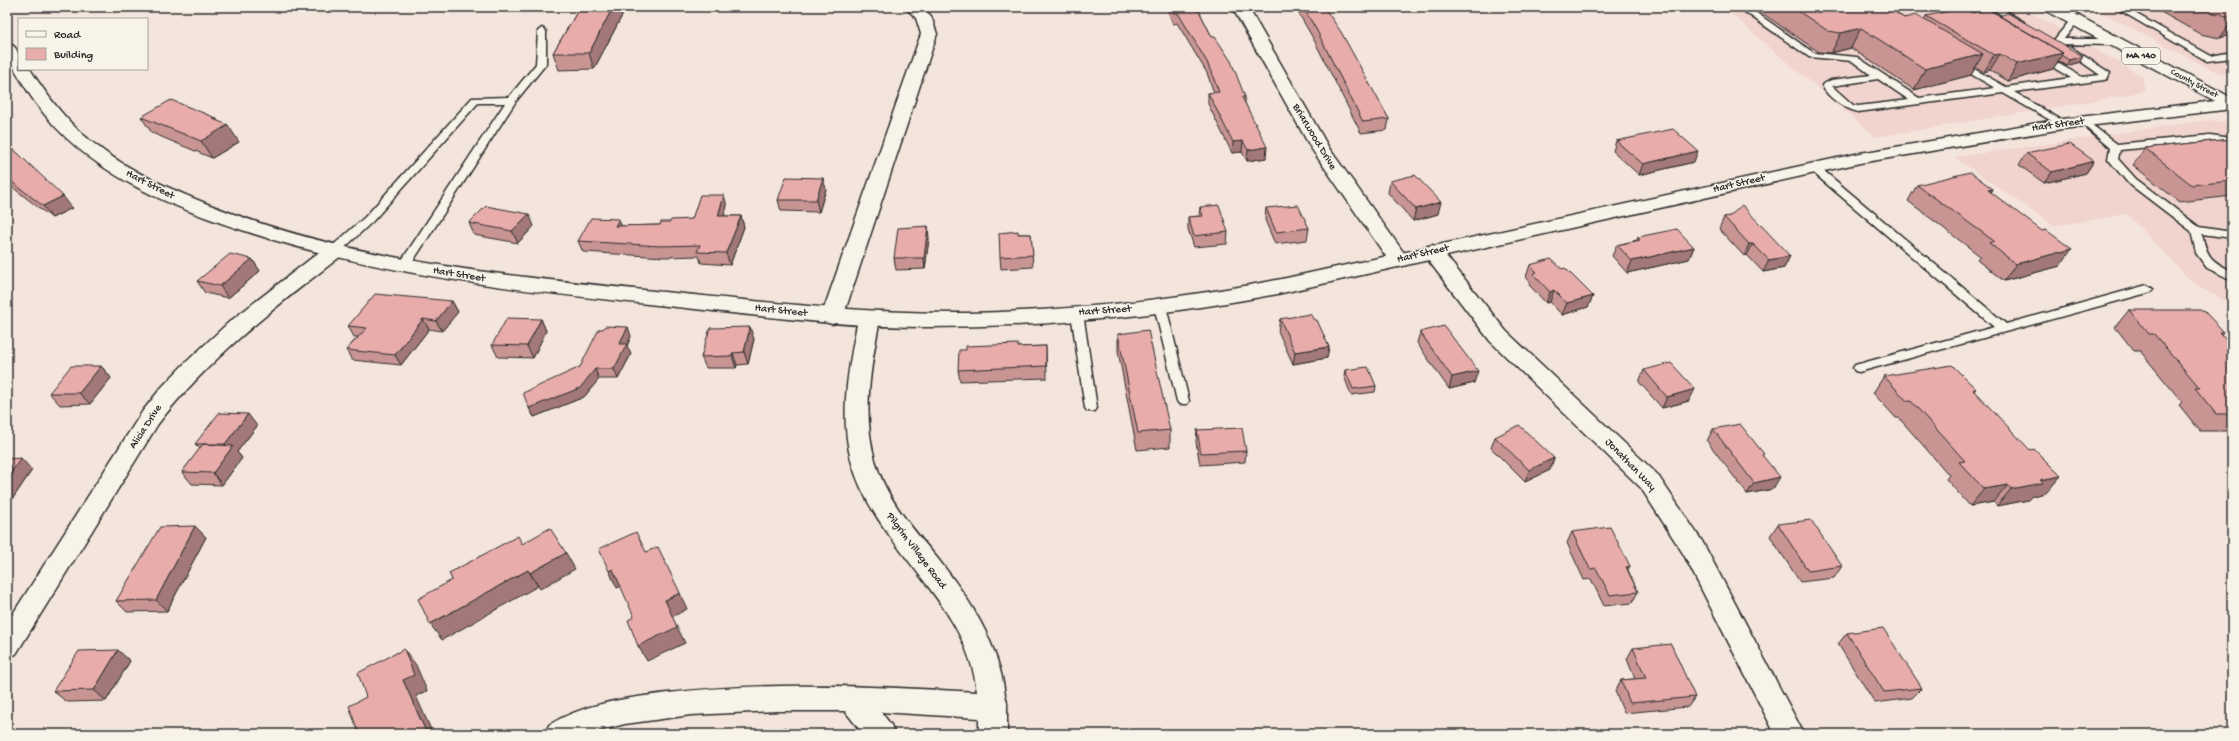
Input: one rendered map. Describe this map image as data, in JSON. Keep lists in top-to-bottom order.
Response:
{
  "streets": {
    "street": [
      "MA 140",
      "County Street",
      "Hart Street",
      "Briarwood Drive",
      "Alicia Drive",
      "Jonathan Way",
      "Pilgrim Village Road"
    ]
  },
  "crossings": [
    ["County Street", "Hart Street"],
    ["Hart Street", "Briarwood Drive"],
    ["Hart Street", "Alicia Drive"],
    ["Hart Street", "Jonathan Way"],
    ["Hart Street", "Pilgrim Village Road"]
  ],
  "legend": ["Road", "Building"]
}
